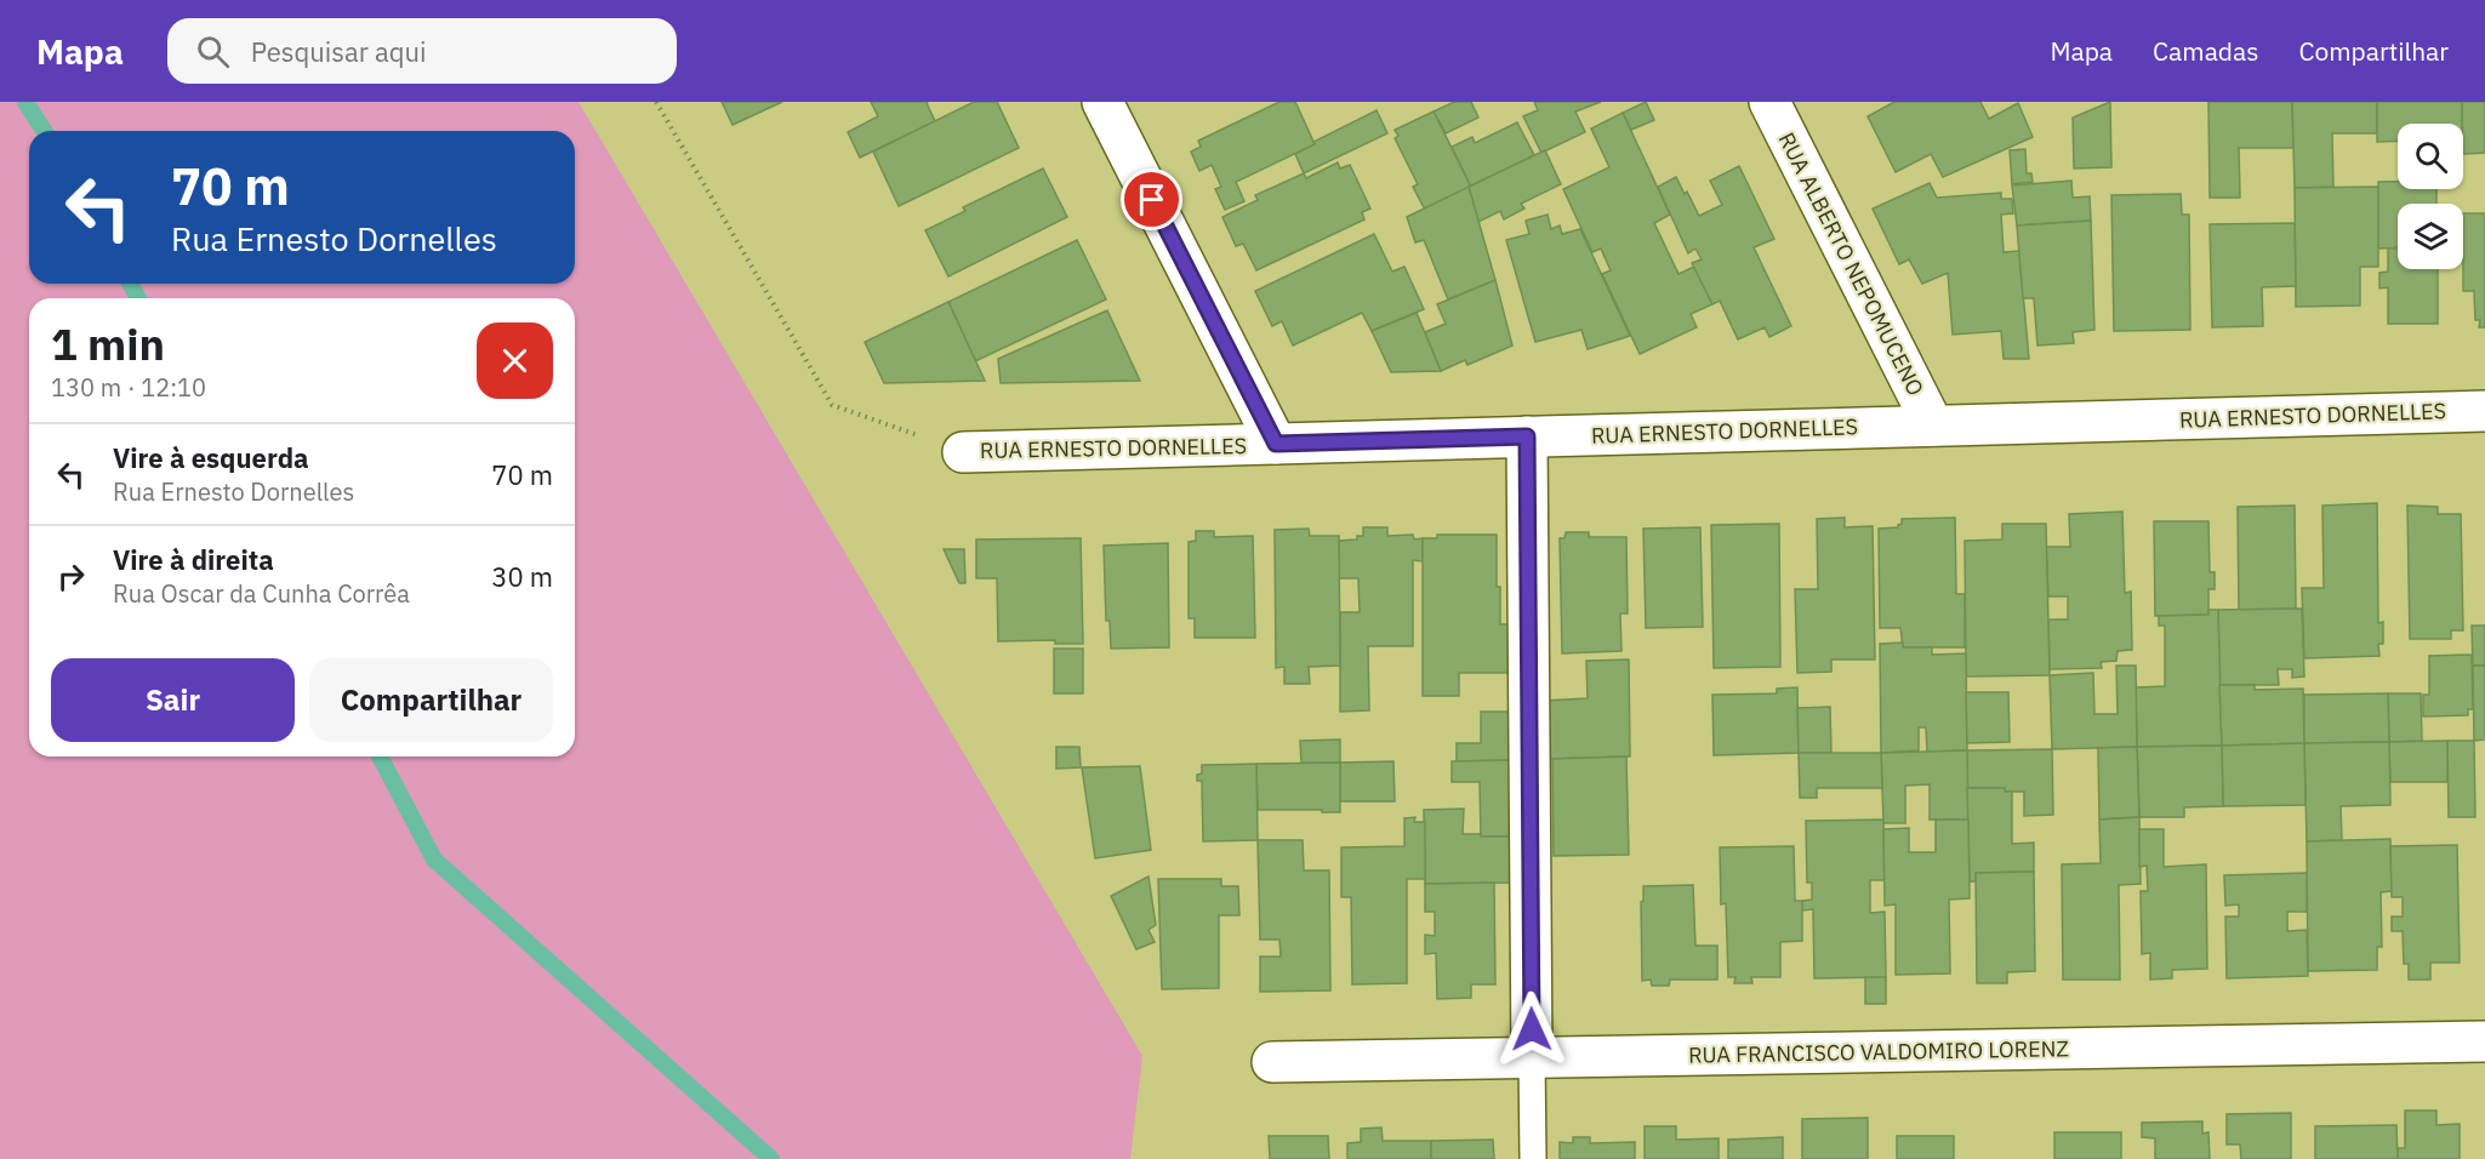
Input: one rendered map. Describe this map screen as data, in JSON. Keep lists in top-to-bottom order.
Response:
{
  "streets": {
    "street": ["RUA ALBERTO NEPOMUCENO", "RUA ERNESTO DORNELLES", "RUA FRANCISCO VALDOMIRO LORENZ"]
  },
  "crossings": [
    ["RUA ALBERTO NEPOMUCENO", "RUA ERNESTO DORNELLES"]
  ],
  "page": {
    "header": "Mapa",
    "search": "Pesquisar aqui",
    "nav": ["Mapa", "Camadas", "Compartilhar"],
    "turn": ["70 m", "Rua Ernesto Dornelles"],
    "heading": ["1 min", "130 m · 12:10"],
    "list": [
      {
        "name": "Vire à esquerda",
        "note": "Rua Ernesto Dornelles",
        "value": "70 m"
      },
      {
        "name": "Vire à direita",
        "note": "Rua Oscar da Cunha Corrêa",
        "value": "30 m"
      }
    ],
    "buttons": ["Sair", "Compartilhar"]
  }
}
